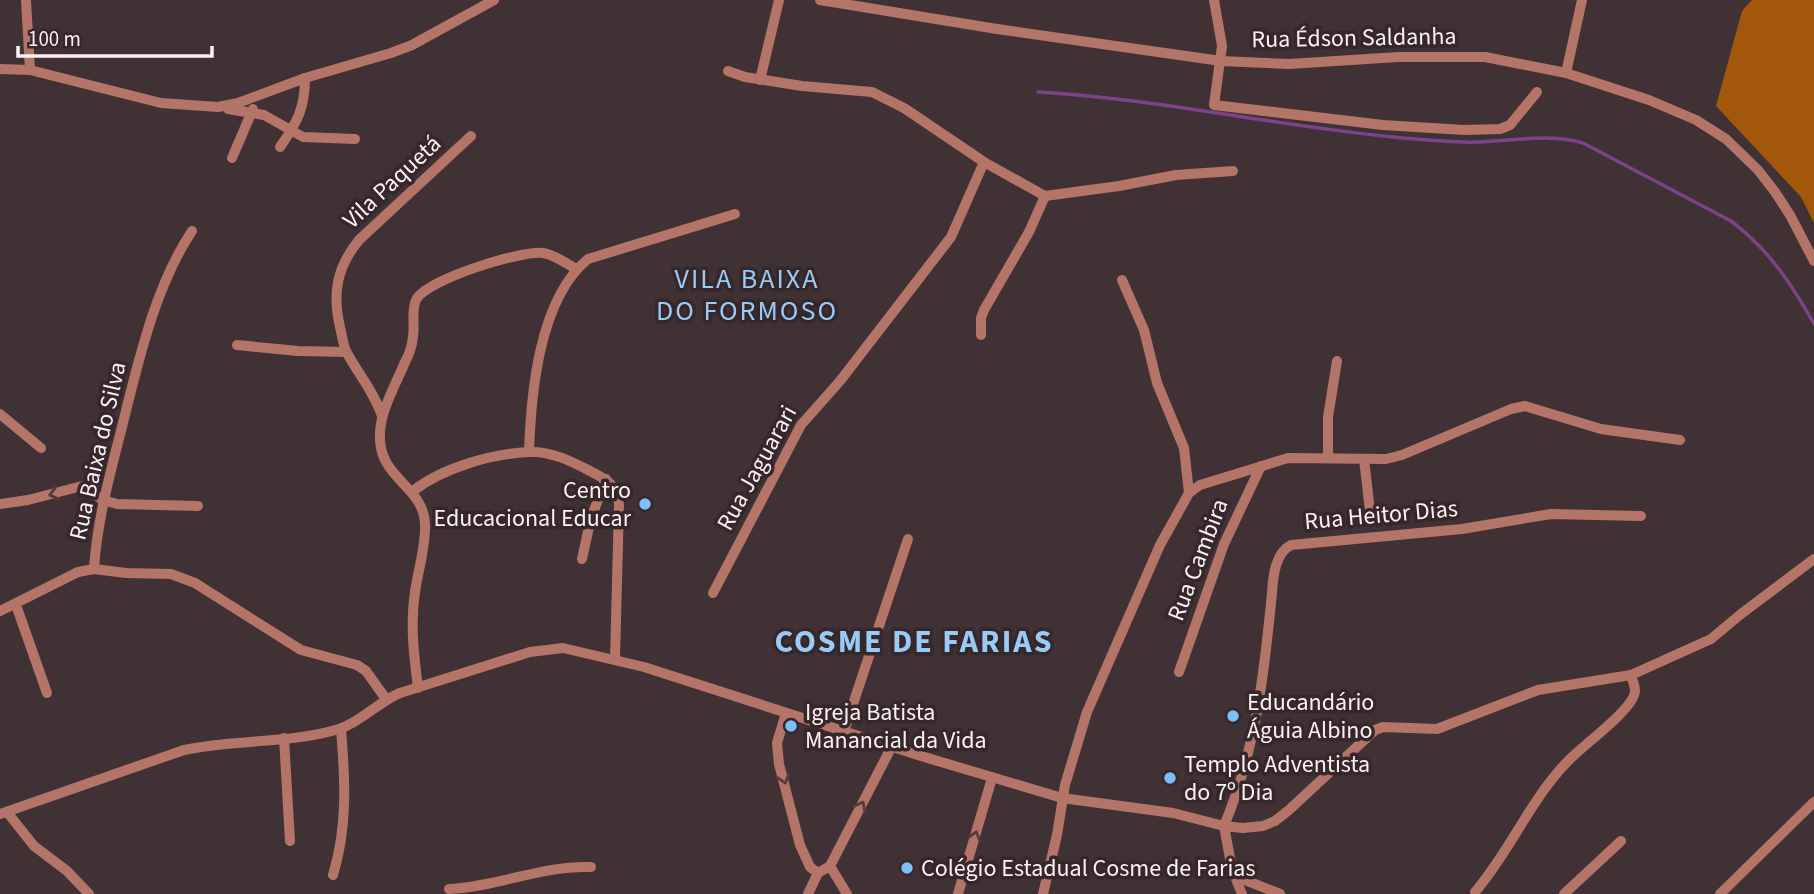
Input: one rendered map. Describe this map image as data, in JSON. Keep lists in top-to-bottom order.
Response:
{
  "streets": {
    "street": [
      "Rua Édson Saldanha",
      "Vila Paquetá",
      "Rua Baixa do Silva",
      "Rua Jaguarari",
      "Rua Heitor Dias",
      "Rua Cambira"
    ]
  },
  "districts": ["VILA BAIXA DO FORMOSO", "COSME DE FARIAS"],
  "places": [
    "Centro Educacional Educar",
    "Educandário Águia Albino",
    "Igreja Batista Manancial da Vida",
    "Templo Adventista do 7º Dia",
    "Colégio Estadual Cosme de Farias"
  ],
  "scale_bar": "100 m"
}
